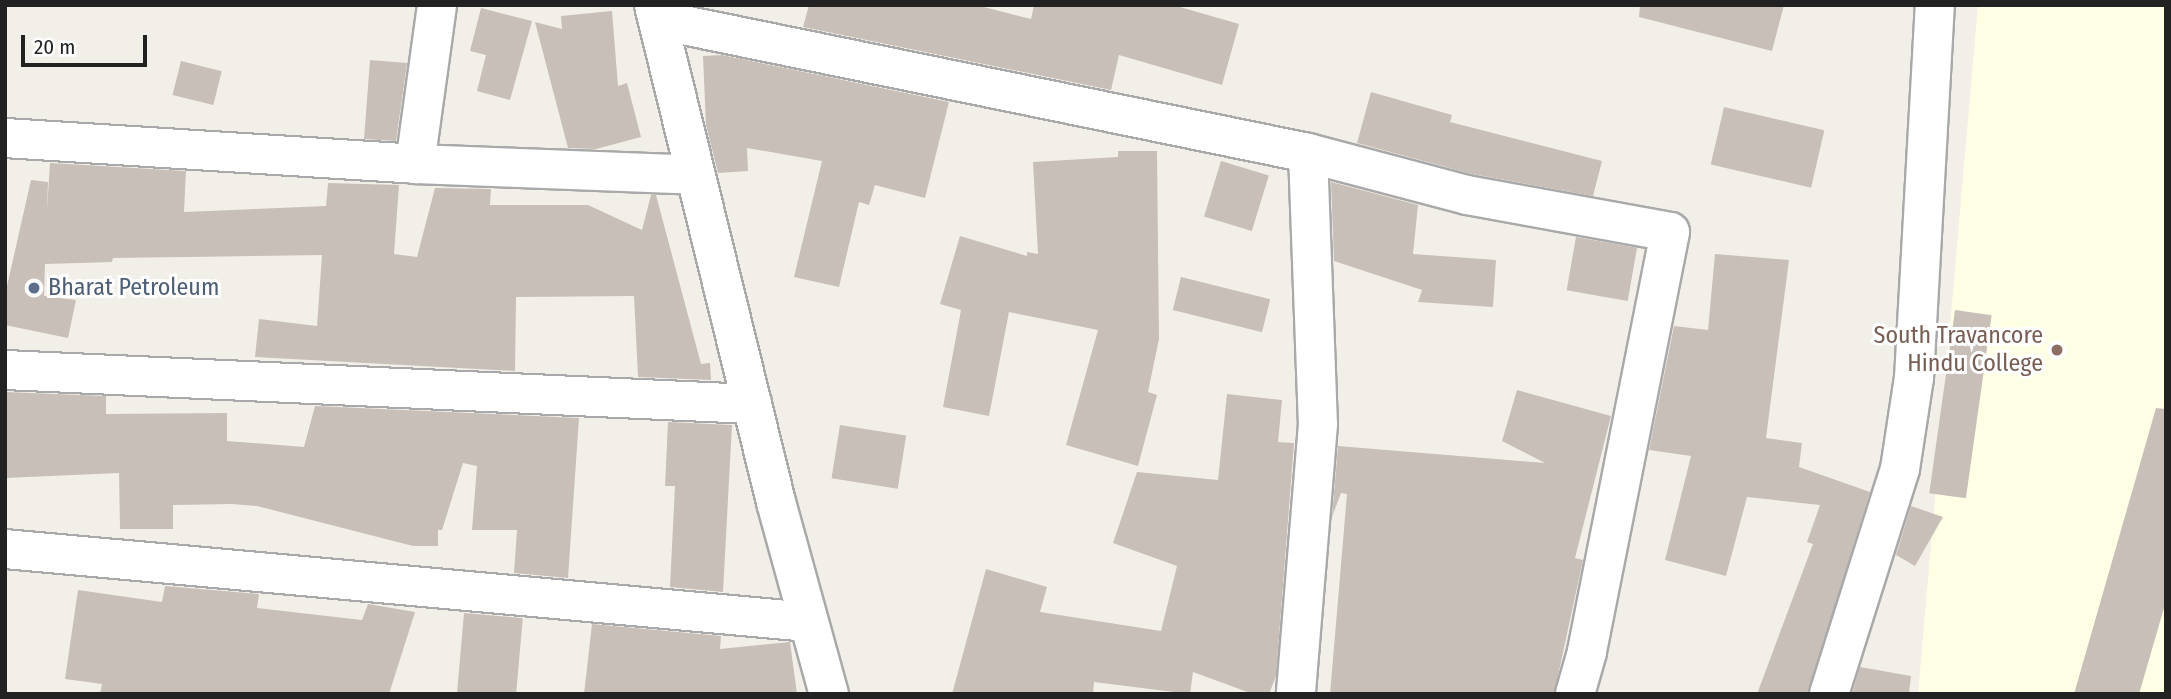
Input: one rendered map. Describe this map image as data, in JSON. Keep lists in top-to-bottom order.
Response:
{
  "places": ["Bharat Petroleum", "South Travancore Hindu College"],
  "scale_bar": "20 m"
}
